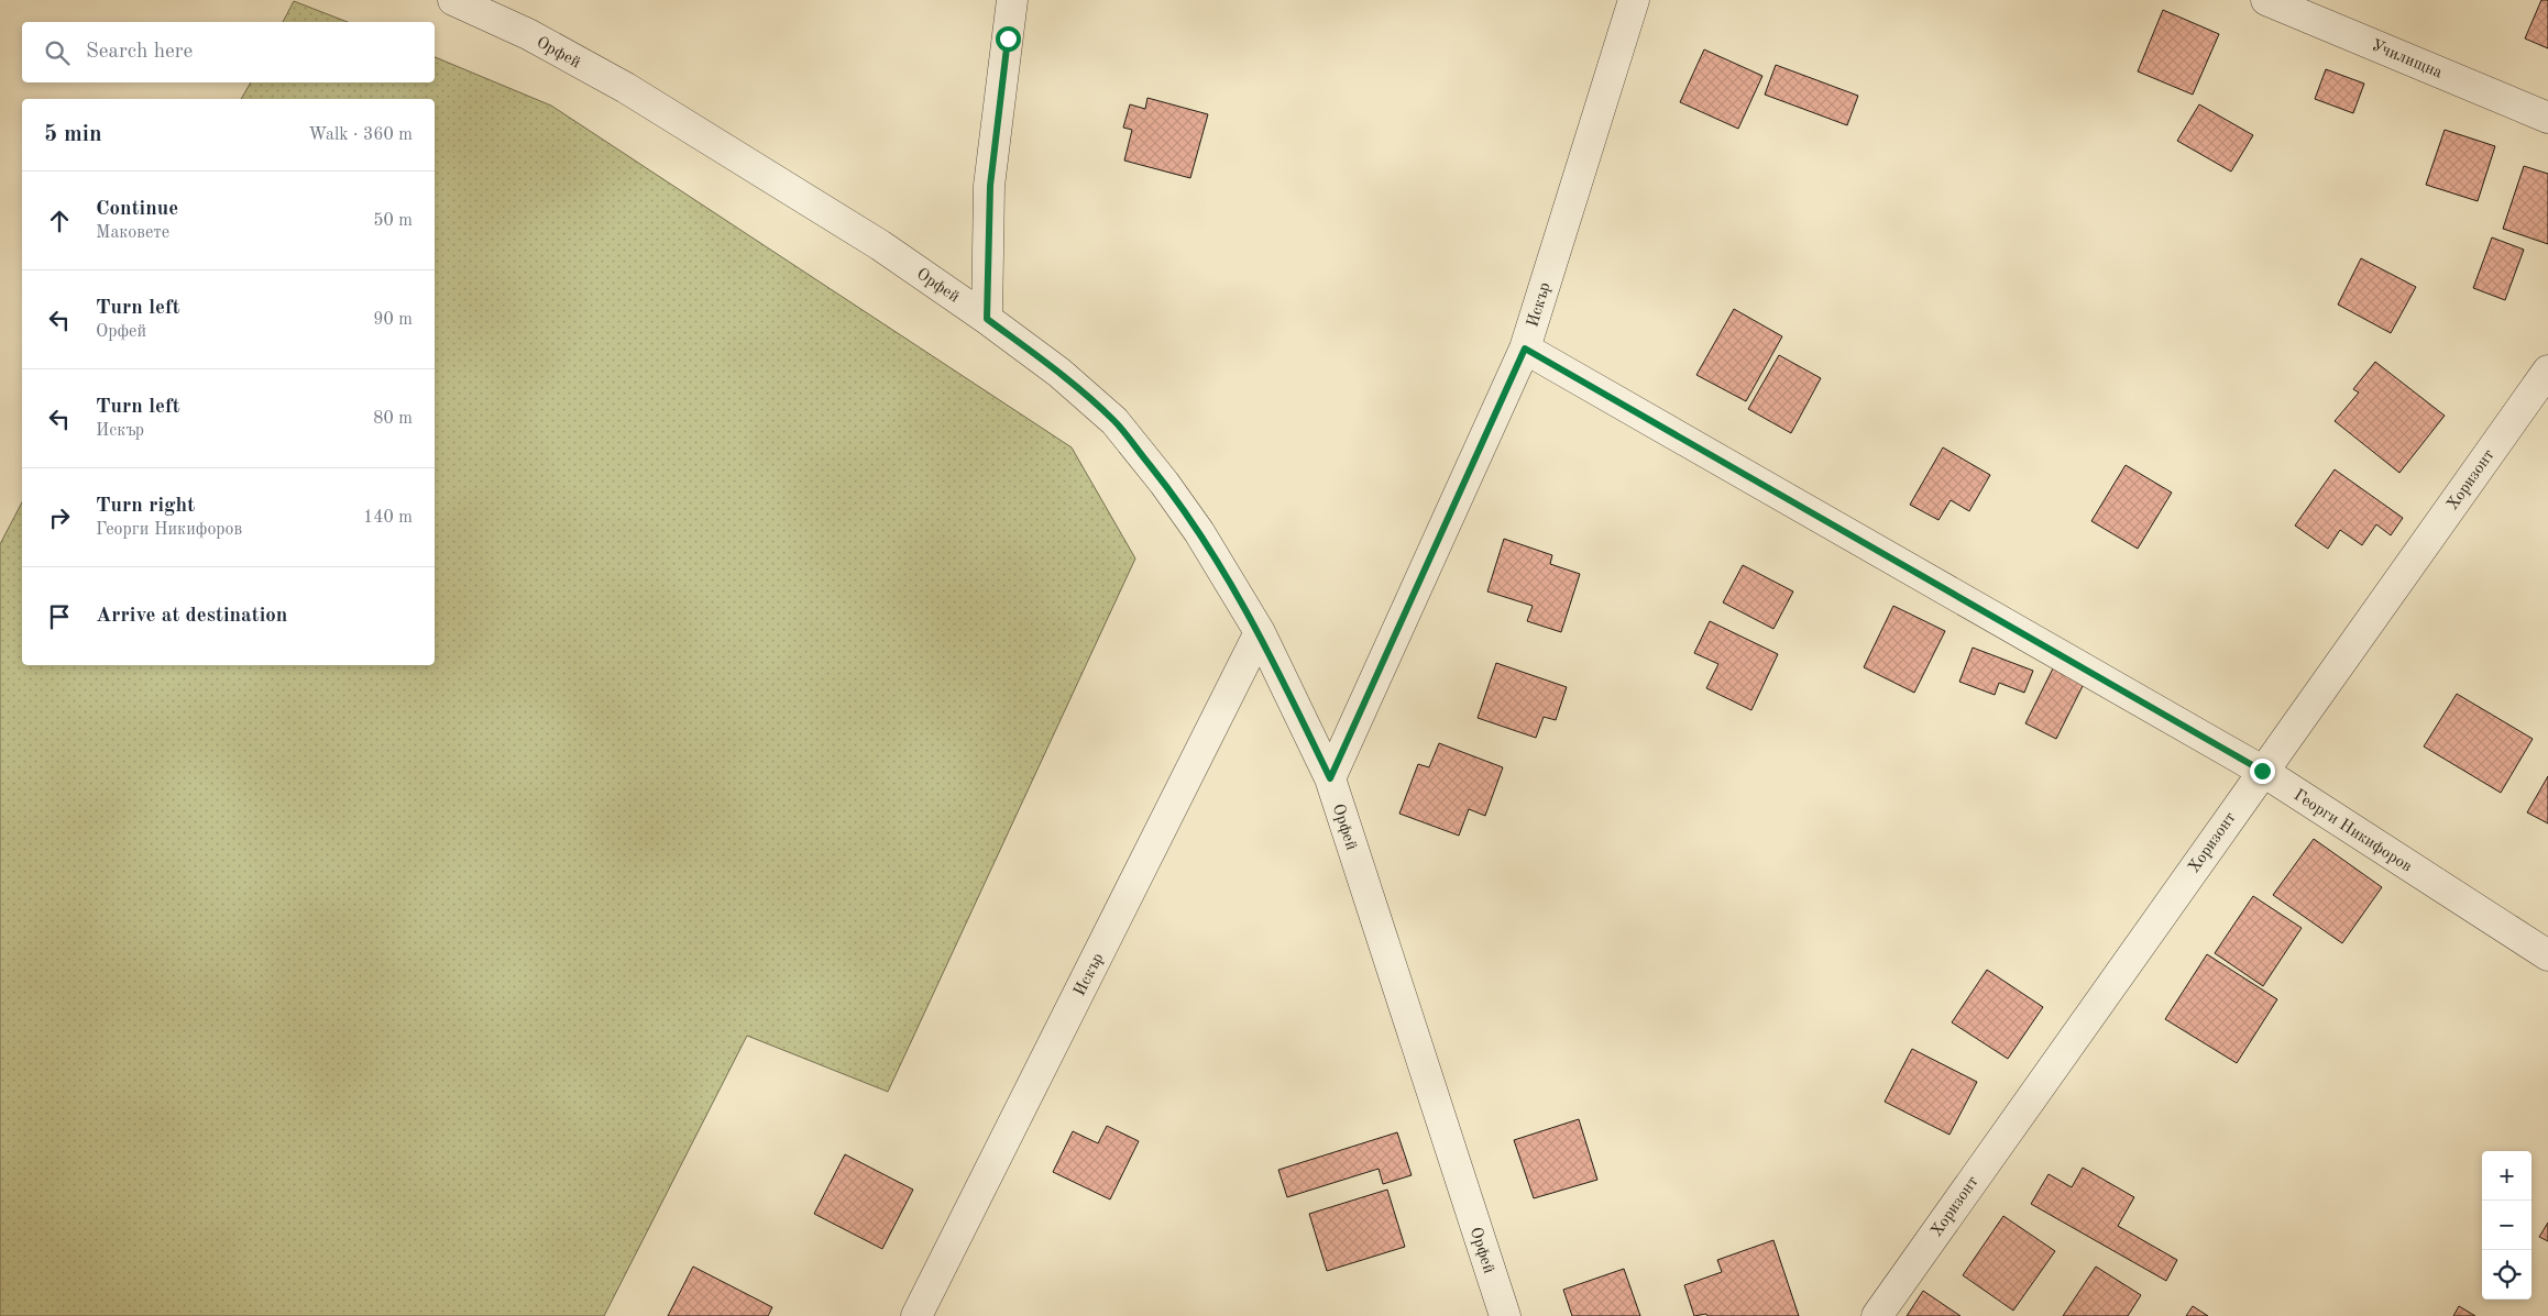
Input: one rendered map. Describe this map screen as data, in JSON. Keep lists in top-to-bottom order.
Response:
{
  "streets": {
    "street": [
      "Орфей",
      "Училищна",
      "Искър",
      "Хоризонт",
      "Георги Никифоров"
    ]
  },
  "crossings": [
    ["Орфей", "Искър"],
    ["Искър", "Георги Никифоров"],
    ["Хоризонт", "Георги Никифоров"]
  ],
  "page": {
    "search": "Search here",
    "heading": ["5 min", "Walk · 360 m"],
    "list": [
      ["Continue", "Маковете", "50 m"],
      ["Turn left", "Орфей", "90 m"],
      ["Turn left", "Искър", "80 m"],
      ["Turn right", "Георги Никифоров", "140 m"],
      "Arrive at destination"
    ],
    "map_buttons": ["+", "−"]
  }
}
